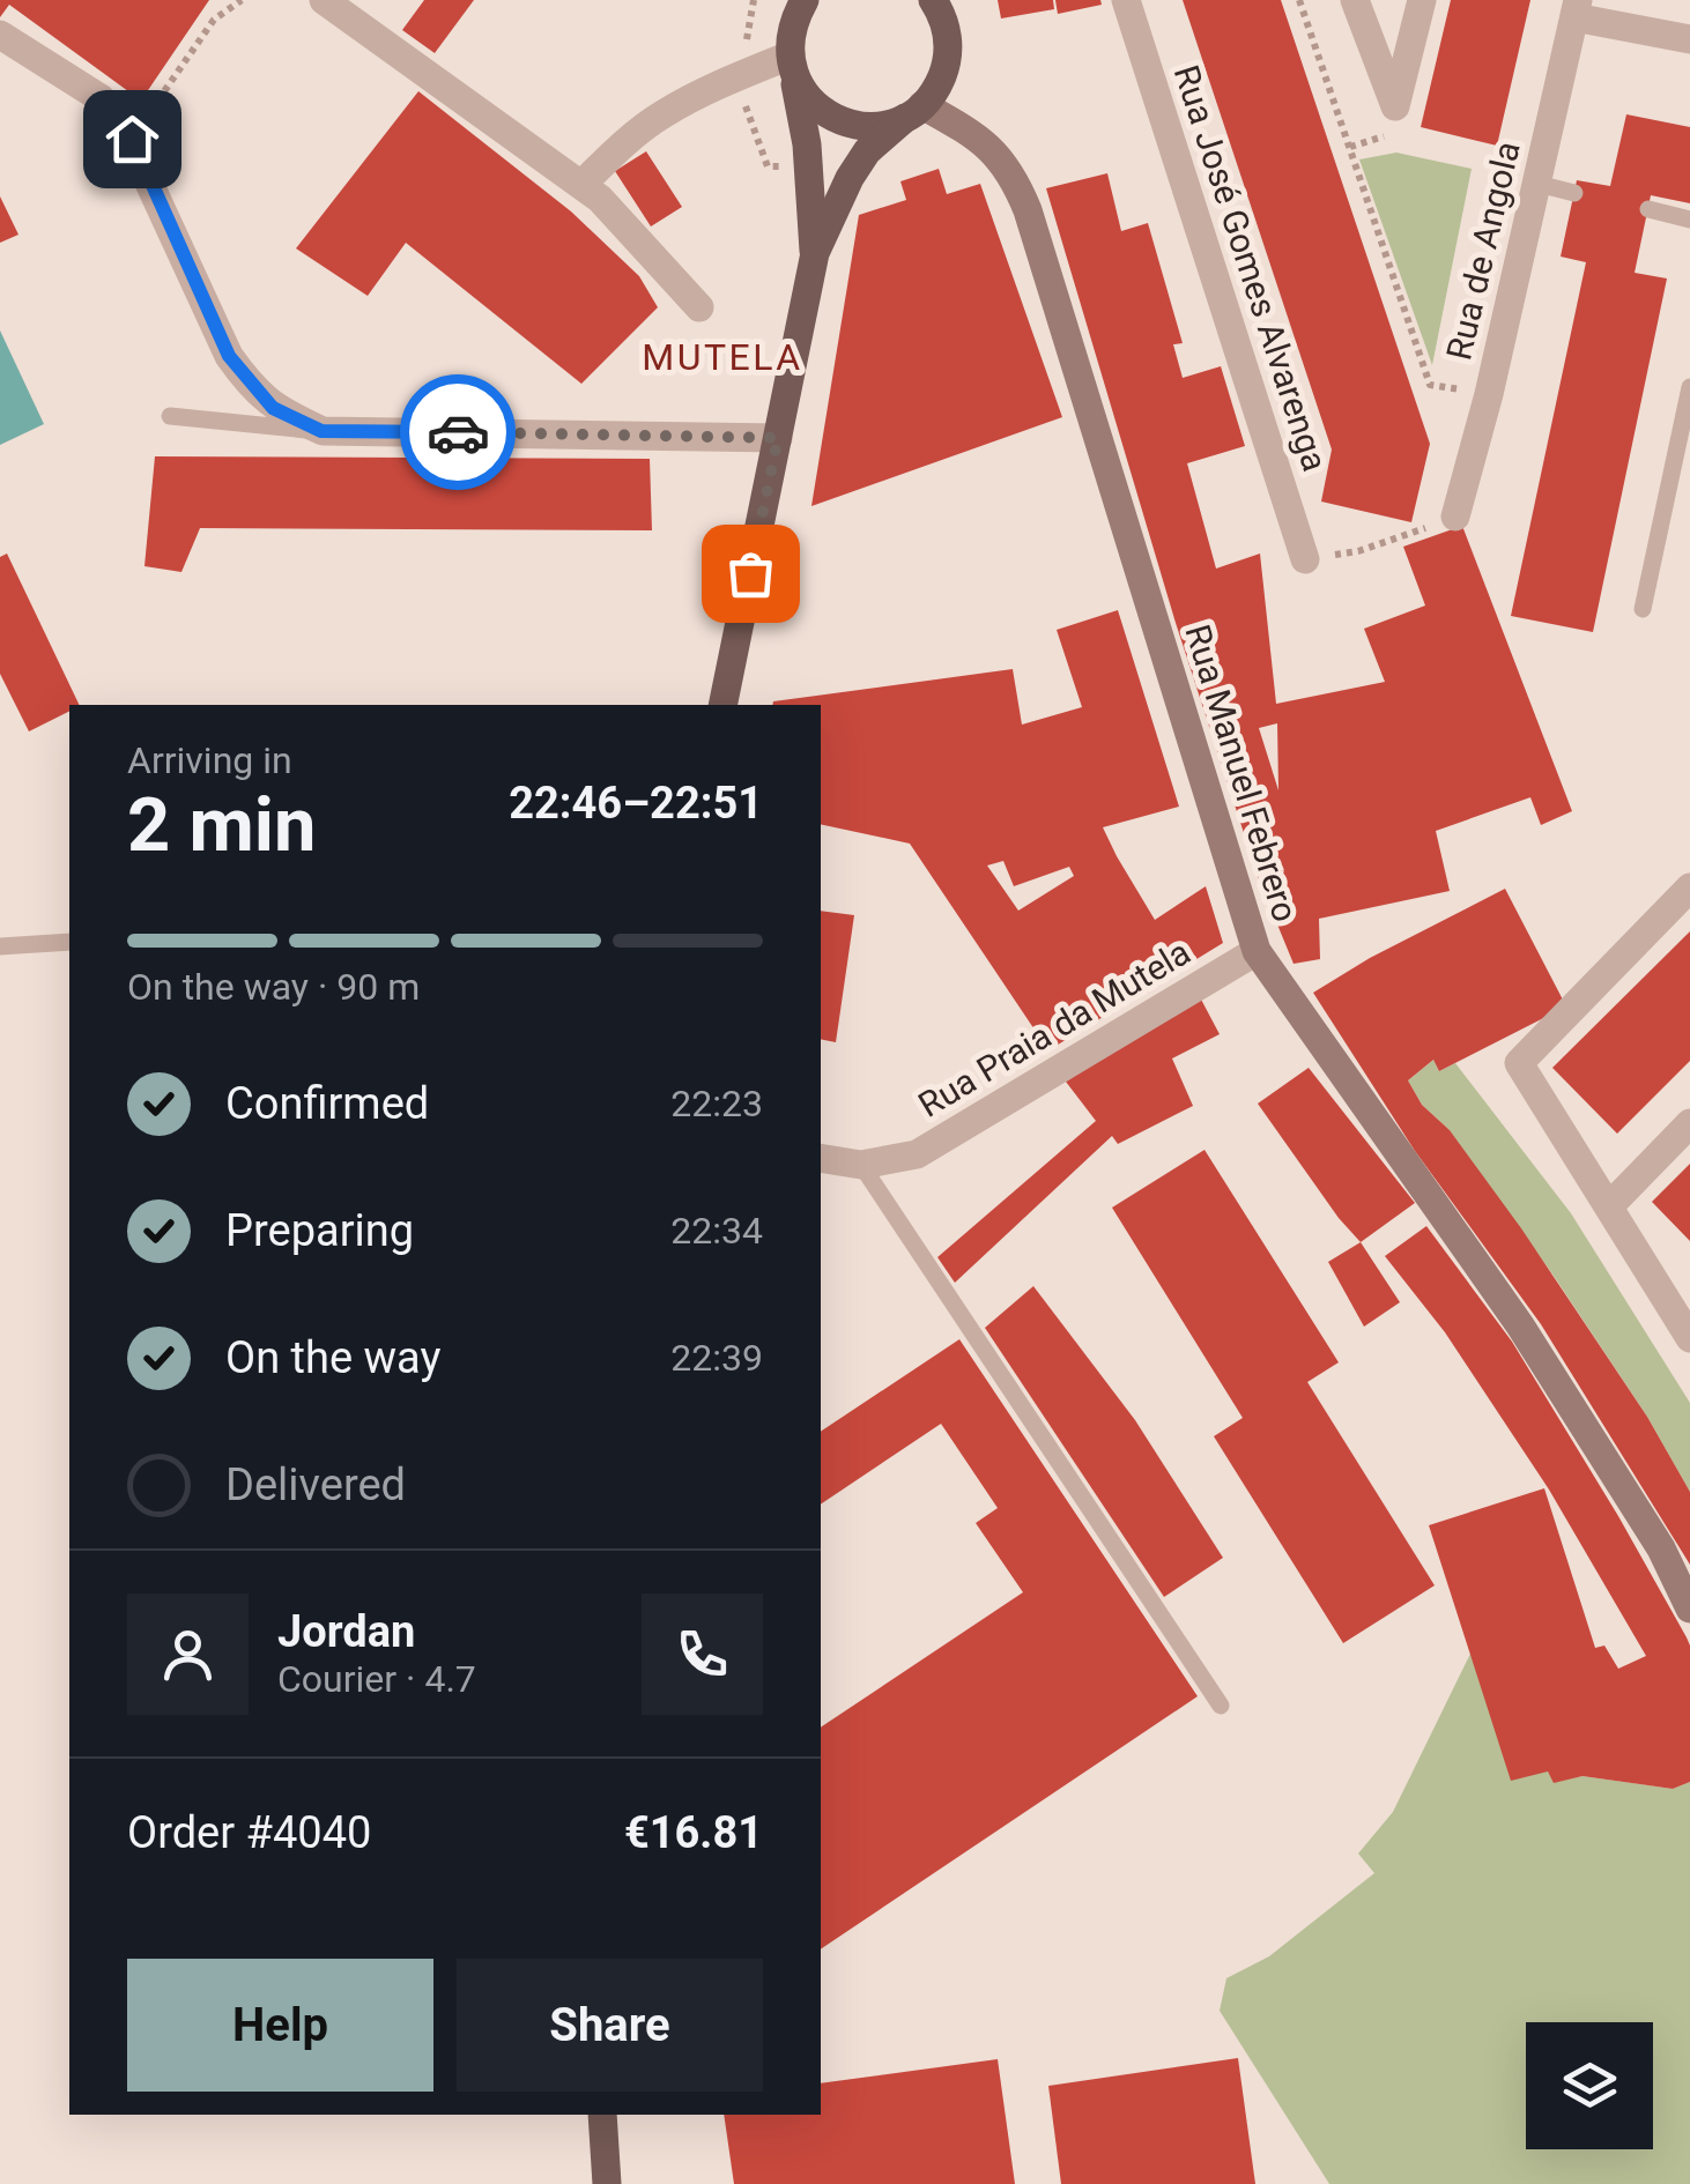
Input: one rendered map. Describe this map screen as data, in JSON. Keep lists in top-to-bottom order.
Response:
{
  "streets": {
    "street": [
      "Rua de Angola",
      "Rua José Gomes Alvarenga",
      "Rua Manuel Febrero",
      "Rua Praia da Mutela"
    ]
  },
  "crossings": [
    ["Rua Manuel Febrero", "Rua Praia da Mutela"]
  ],
  "districts": ["MUTELA"],
  "page": {
    "heading": ["2 min", "Arriving in", "22:46–22:51"],
    "panel": [
      "Jordan",
      "Courier · 4.7",
      "Order #4040",
      "€16.81"
    ],
    "bar": "On the way · 90 m",
    "list": [
      ["Confirmed", "22:23"],
      ["Preparing", "22:34"],
      ["On the way", "22:39"],
      "Delivered"
    ],
    "buttons": ["Help", "Share"]
  }
}
